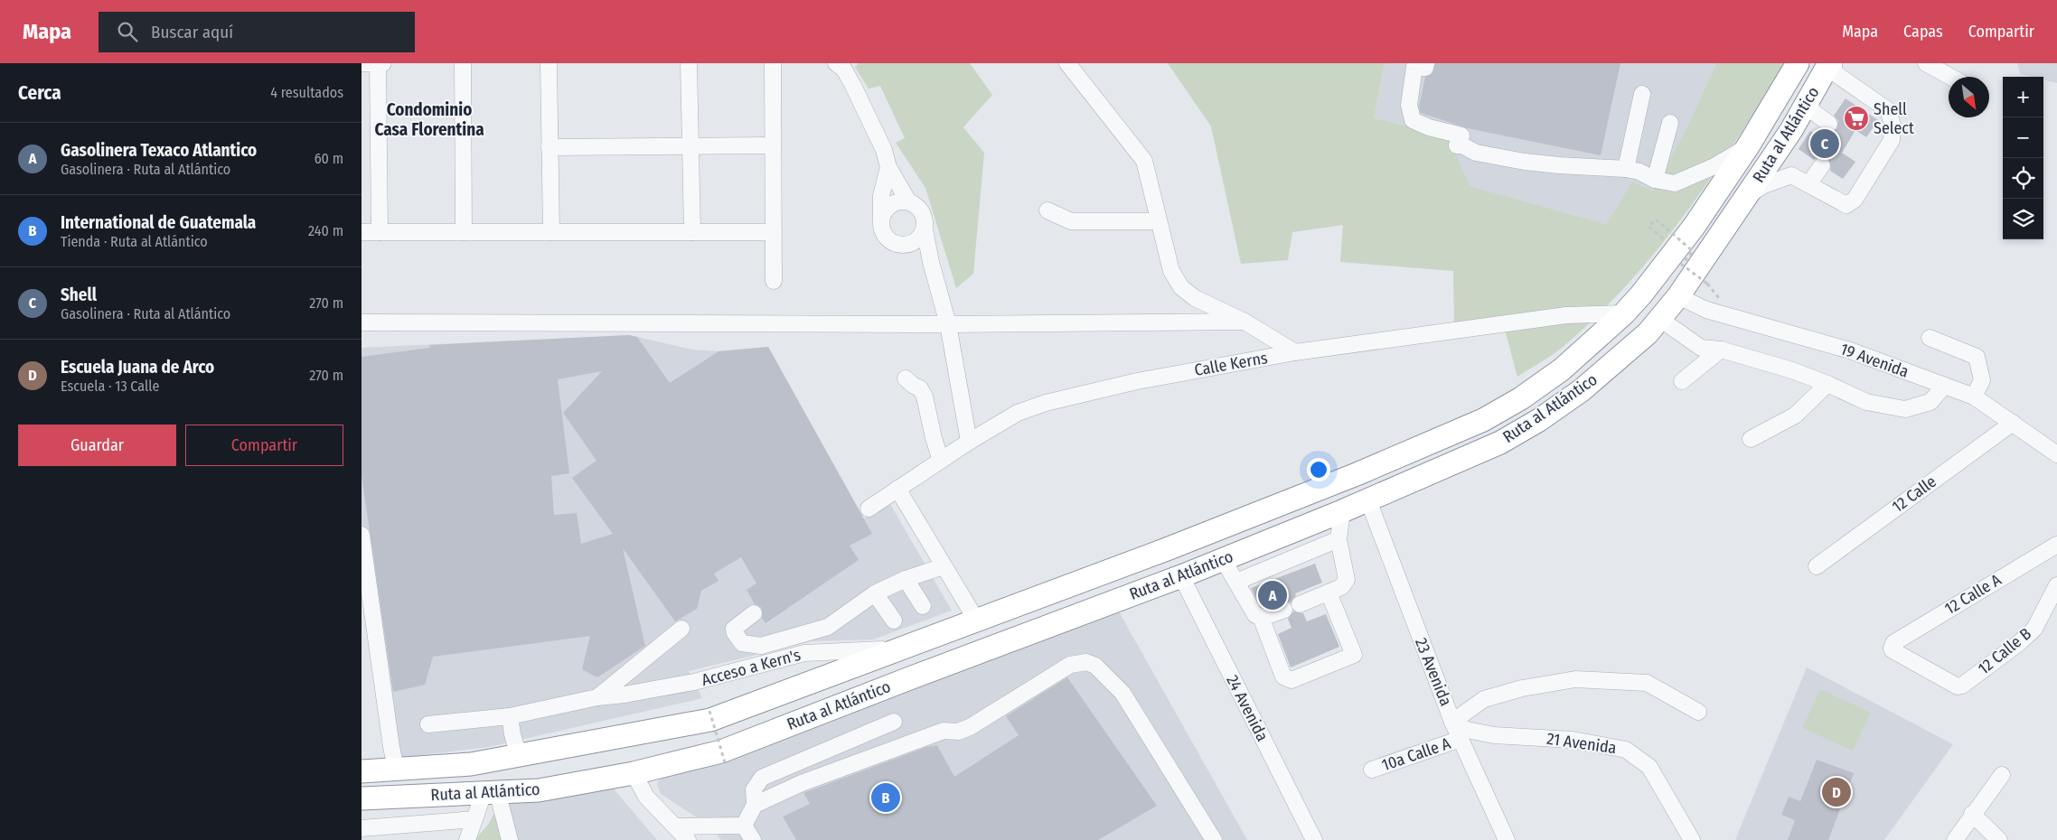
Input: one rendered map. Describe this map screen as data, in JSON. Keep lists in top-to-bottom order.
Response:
{
  "streets": {
    "highway": ["Ruta al Atlántico"],
    "street": [
      "19 Avenida",
      "Calle Kerns",
      "12 Calle",
      "12 Calle A",
      "12 Calle B",
      "Acceso a Kern's",
      "23 Avenida",
      "24 Avenida",
      "21 Avenida",
      "10a Calle A"
    ]
  },
  "crossings": [
    ["Ruta al Atlántico", "19 Avenida"],
    ["Ruta al Atlántico", "Calle Kerns"],
    ["Ruta al Atlántico", "Acceso a Kern's"],
    ["Ruta al Atlántico", "23 Avenida"],
    ["Ruta al Atlántico", "24 Avenida"],
    ["19 Avenida", "12 Calle"],
    ["12 Calle A", "12 Calle B"],
    ["23 Avenida", "21 Avenida"],
    ["23 Avenida", "10a Calle A"]
  ],
  "districts": ["Condominio Casa Florentina"],
  "places": {
    "supermarket": ["Shell Select"]
  },
  "north": "bottom right",
  "page": {
    "header": "Mapa",
    "search": "Buscar aquí",
    "nav": ["Mapa", "Capas", "Compartir"],
    "heading": ["Cerca", "4 resultados"],
    "map_buttons": ["+", "−"],
    "list": [
      {
        "mark": "A",
        "name": "Gasolinera Texaco Atlantico",
        "note": "Gasolinera · Ruta al Atlántico",
        "value": "60 m"
      },
      {
        "mark": "B",
        "name": "International de Guatemala",
        "note": "Tienda · Ruta al Atlántico",
        "value": "240 m"
      },
      {
        "mark": "C",
        "name": "Shell",
        "note": "Gasolinera · Ruta al Atlántico",
        "value": "270 m"
      },
      {
        "mark": "D",
        "name": "Escuela Juana de Arco",
        "note": "Escuela · 13 Calle",
        "value": "270 m"
      }
    ],
    "pins": [
      "C",
      "A",
      "D",
      "B"
    ],
    "buttons": ["Guardar", "Compartir"]
  }
}
